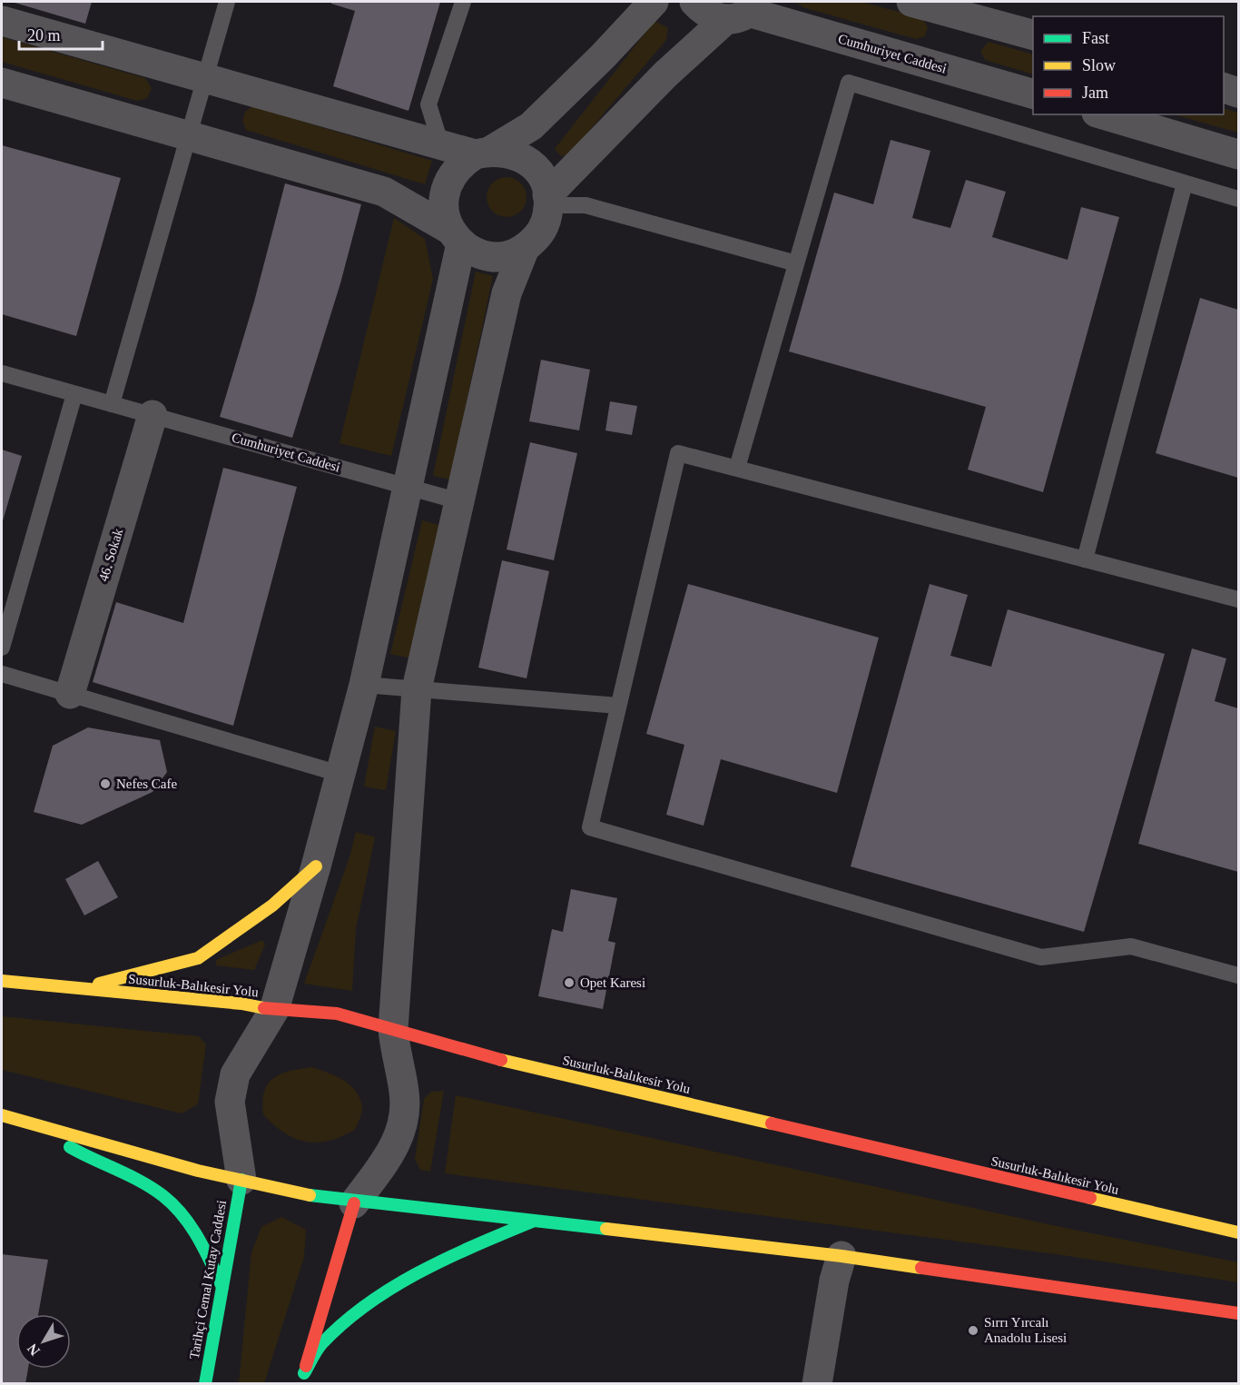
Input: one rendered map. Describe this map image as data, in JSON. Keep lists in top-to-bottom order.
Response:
{
  "streets": {
    "main road": ["Susurluk-Balıkesir Yolu", "Tarihçi Cemal Kutay Caddesi"],
    "street": ["Cumhuriyet Caddesi", "46. Sokak"]
  },
  "crossings": [
    ["Cumhuriyet Caddesi", "46. Sokak"],
    ["Susurluk-Balıkesir Yolu", "Tarihçi Cemal Kutay Caddesi"]
  ],
  "places": ["Nefes Cafe", "Opet Karesi", "Sırrı Yırcalı Anadolu Lisesi"],
  "legend": ["Fast", "Slow", "Jam"],
  "scale_bar": "20 m",
  "north": "bottom left"
}
